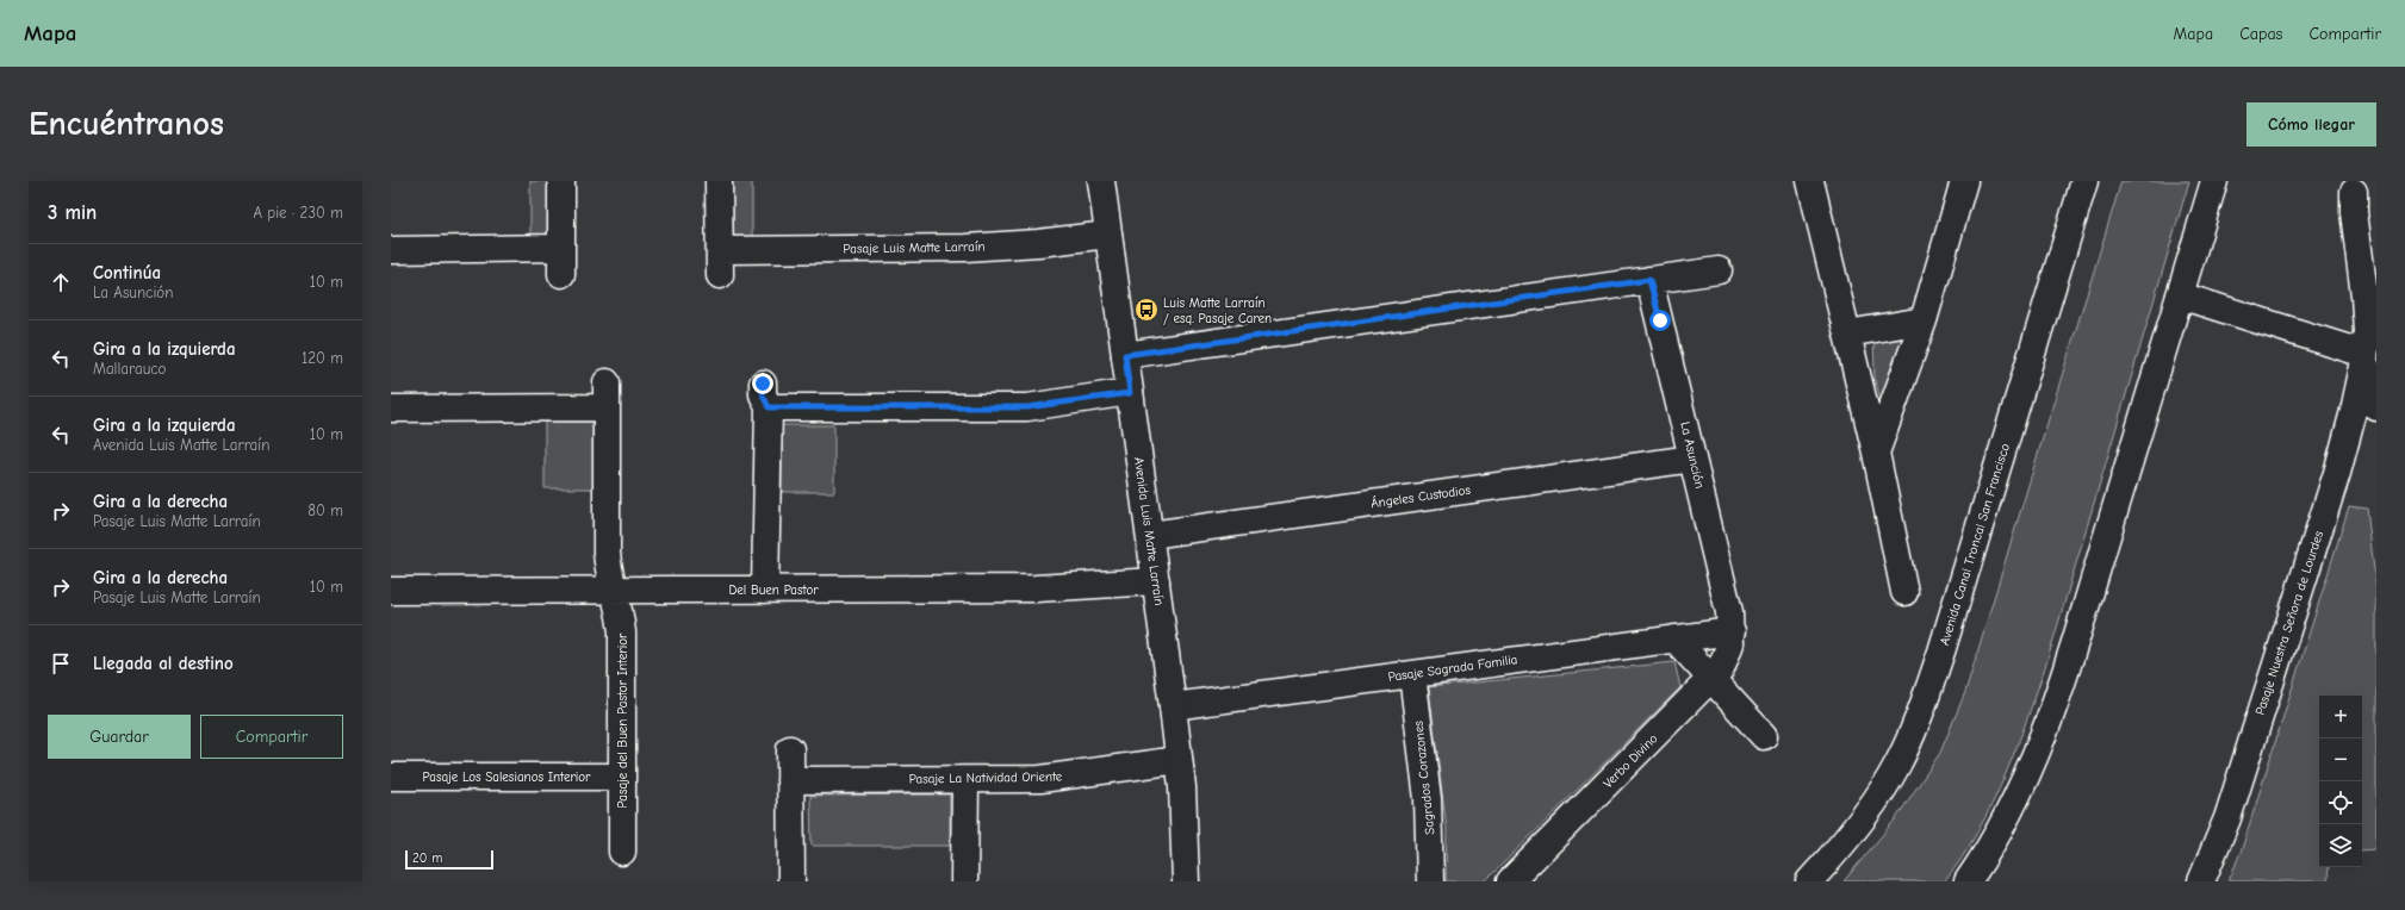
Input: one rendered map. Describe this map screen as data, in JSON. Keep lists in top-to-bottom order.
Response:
{
  "streets": {
    "street": [
      "Pasaje Luis Matte Larraín",
      "La Asunción",
      "Ángeles Custodios",
      "Avenida Luis Matte Larraín",
      "Avenida Canal Troncal San Francisco",
      "Del Buen Pastor",
      "Pasaje Nuestra Señora de Lourdes",
      "Pasaje Sagrada Familia",
      "Pasaje del Buen Pastor Interior",
      "Verbo Divino",
      "Pasaje Los Salesianos Interior",
      "Pasaje La Natividad Oriente",
      "Sagrados Corazones"
    ]
  },
  "crossings": [
    ["Pasaje Luis Matte Larraín", "Avenida Luis Matte Larraín"],
    ["La Asunción", "Ángeles Custodios"],
    ["La Asunción", "Pasaje Sagrada Familia"],
    ["La Asunción", "Verbo Divino"],
    ["Ángeles Custodios", "Avenida Luis Matte Larraín"],
    ["Avenida Luis Matte Larraín", "Del Buen Pastor"],
    ["Avenida Luis Matte Larraín", "Pasaje Sagrada Familia"],
    ["Avenida Luis Matte Larraín", "Pasaje La Natividad Oriente"],
    ["Del Buen Pastor", "Pasaje del Buen Pastor Interior"],
    ["Pasaje Sagrada Familia", "Verbo Divino"],
    ["Pasaje Sagrada Familia", "Sagrados Corazones"],
    ["Pasaje del Buen Pastor Interior", "Pasaje Los Salesianos Interior"]
  ],
  "places": {
    "bus stop": ["Luis Matte Larraín / esq. Pasaje Caren"]
  },
  "scale_bar": "20 m",
  "page": {
    "header": "Mapa",
    "nav": ["Mapa", "Capas", "Compartir"],
    "buttons": [
      "Cómo llegar",
      ["Guardar", "Compartir"]
    ],
    "title": "Encuéntranos",
    "heading": ["3 min", "A pie · 230 m"],
    "list": [
      ["Continúa", "La Asunción", "10 m"],
      ["Gira a la izquierda", "Mallarauco", "120 m"],
      ["Gira a la izquierda", "Avenida Luis Matte Larraín", "10 m"],
      ["Gira a la derecha", "Pasaje Luis Matte Larraín", "80 m"],
      ["Gira a la derecha", "Pasaje Luis Matte Larraín", "10 m"],
      "Llegada al destino"
    ],
    "map_buttons": ["+", "−"],
    "scale": "20 m"
  }
}
